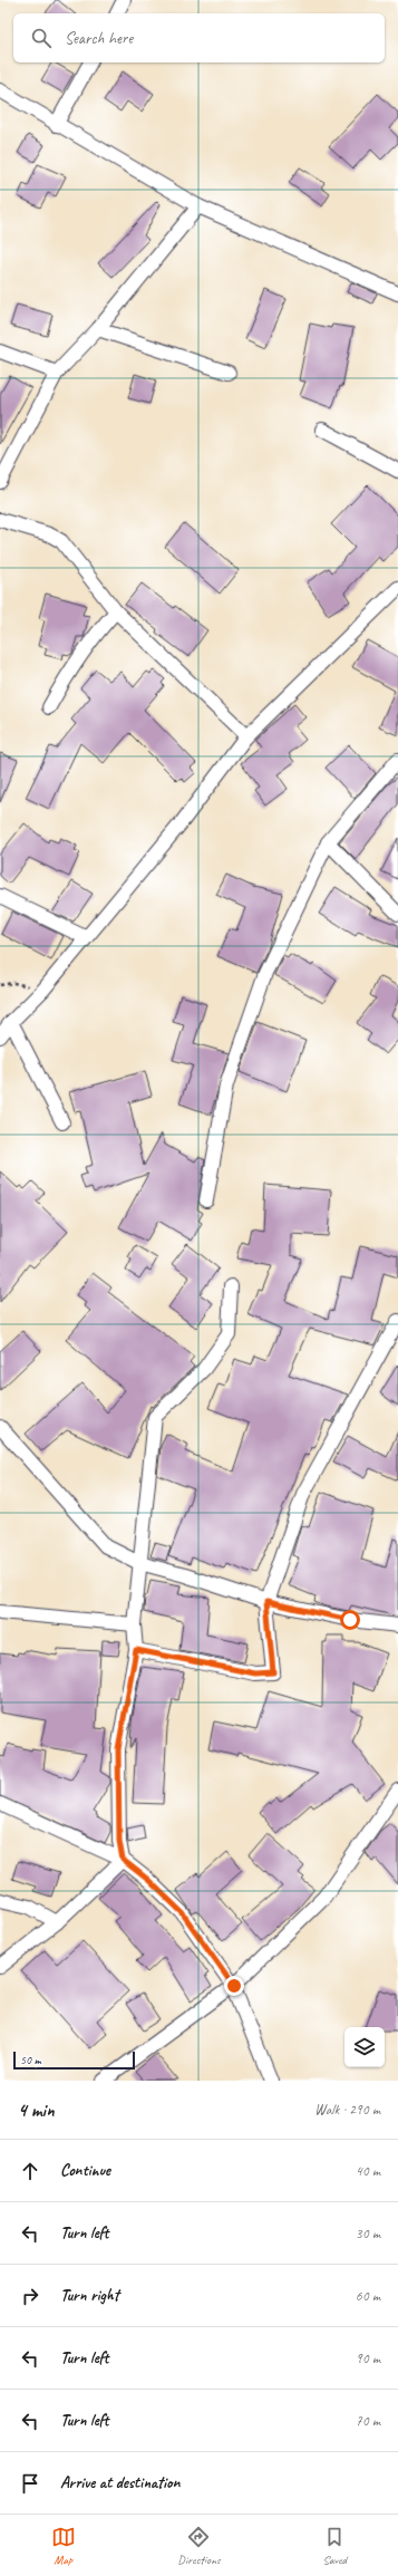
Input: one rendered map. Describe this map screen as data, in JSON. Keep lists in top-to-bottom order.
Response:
{
  "scale_bar": "50 m",
  "page": {
    "search": "Search here",
    "scale": "50 m",
    "heading": ["4 min", "Walk · 290 m"],
    "list": [
      ["Continue", "40 m"],
      ["Turn left", "30 m"],
      ["Turn right", "60 m"],
      ["Turn left", "90 m"],
      ["Turn left", "70 m"],
      "Arrive at destination"
    ],
    "nav": ["Map", "Directions", "Saved"]
  }
}
